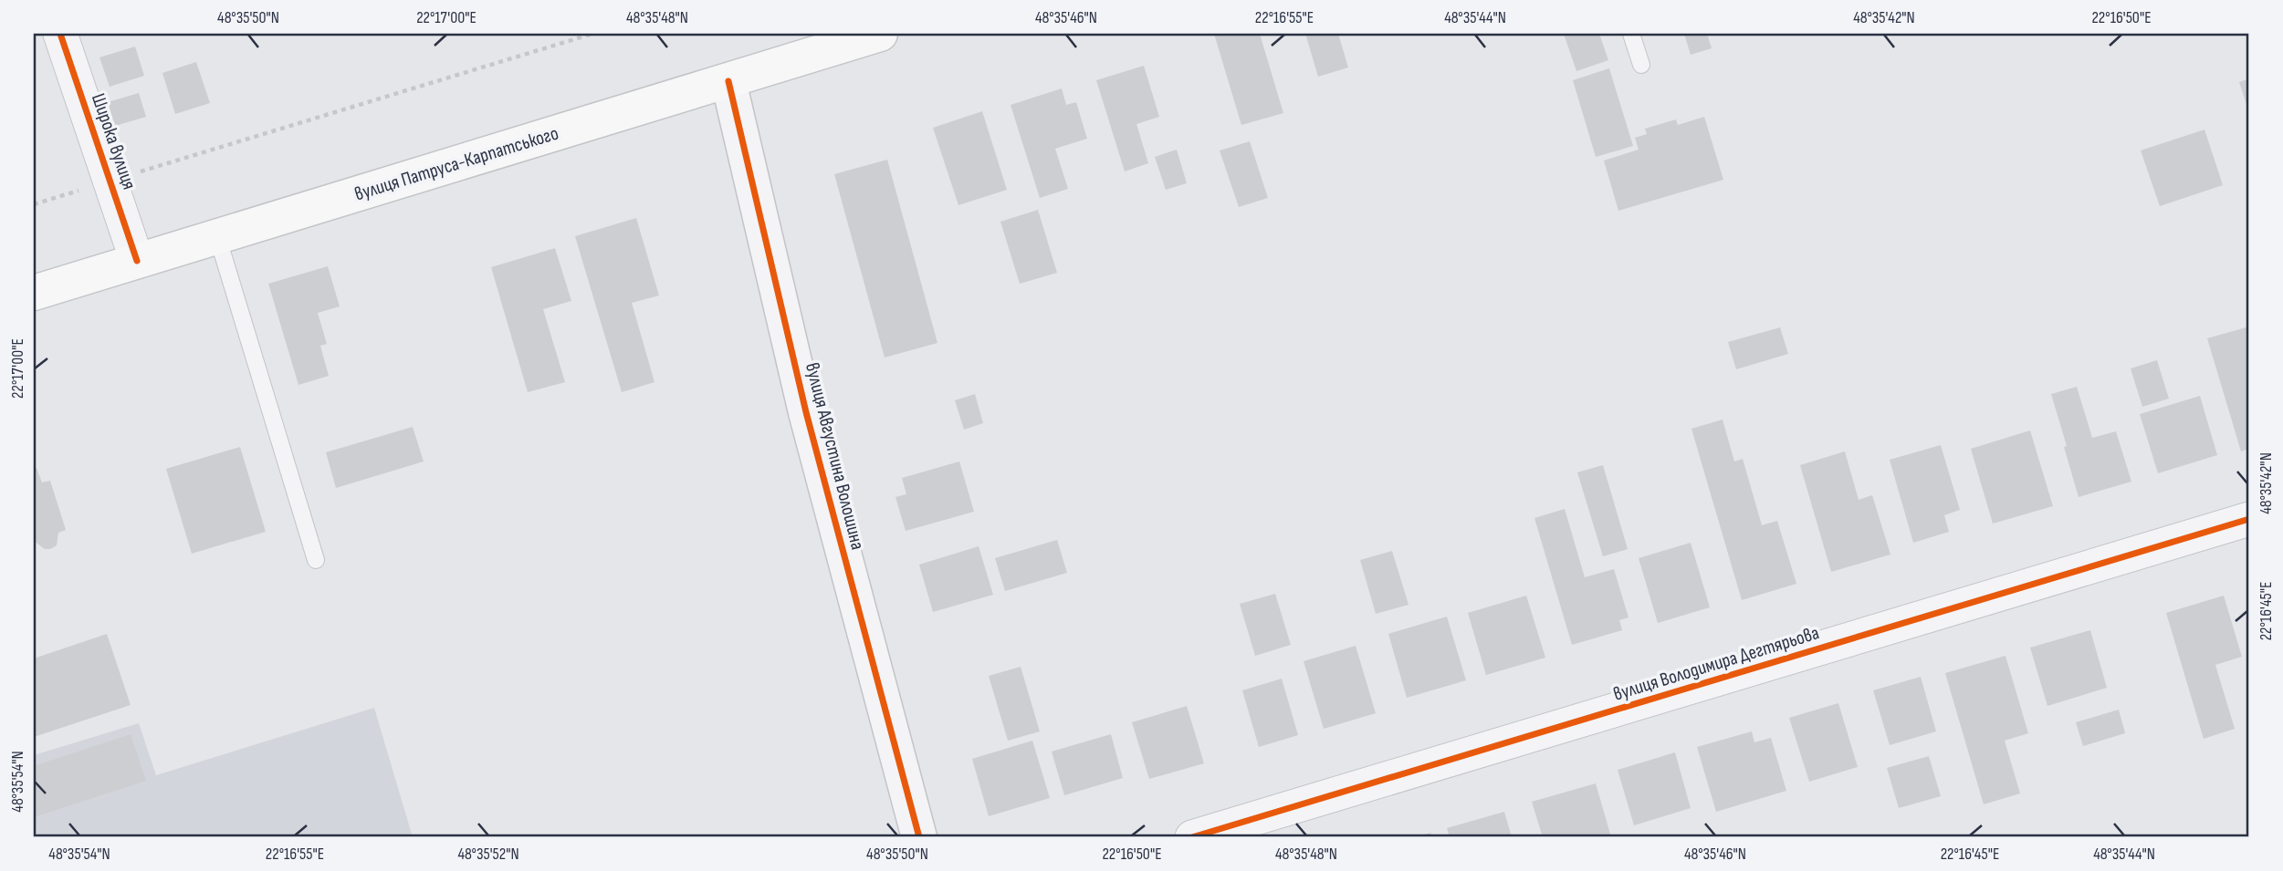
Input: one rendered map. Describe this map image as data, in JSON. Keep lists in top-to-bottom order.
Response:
{
  "streets": {
    "main road": ["вулиця Патруса-Карпатського"],
    "street": ["Широка вулиця", "вулиця Августина Волошина", "вулиця Володимира Дегтярьова"]
  },
  "crossings": [
    ["Широка вулиця", "вулиця Патруса-Карпатського"],
    ["вулиця Патруса-Карпатського", "вулиця Августина Волошина"]
  ],
  "coordinates": [
    "48°35'50\"N",
    "22°17'00\"E",
    "48°35'48\"N",
    "48°35'46\"N",
    "22°16'55\"E",
    "48°35'44\"N",
    "48°35'42\"N",
    "22°16'50\"E",
    "22°16'45\"E",
    "48°35'54\"N",
    "48°35'52\"N"
  ]
}
